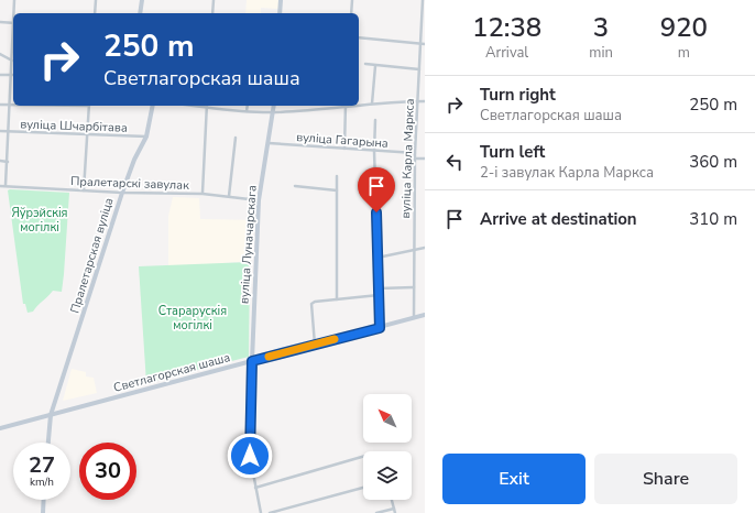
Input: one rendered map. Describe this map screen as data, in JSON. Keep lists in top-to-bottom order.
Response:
{
  "streets": {
    "street": [
      "вуліца Шчарбітава",
      "вуліца Гагарына",
      "вуліца Карла Маркса",
      "Пралетарскі завулак",
      "вуліца Луначарскага",
      "Пралетарская вуліца",
      "Светлагорская шаша"
    ]
  },
  "crossings": [
    ["вуліца Шчарбітава", "Пралетарская вуліца"],
    ["вуліца Гагарына", "вуліца Карла Маркса"],
    ["вуліца Гагарына", "вуліца Луначарскага"],
    ["вуліца Карла Маркса", "Светлагорская шаша"],
    ["Пралетарскі завулак", "вуліца Луначарскага"],
    ["Пралетарскі завулак", "Пралетарская вуліца"],
    ["вуліца Луначарскага", "Светлагорская шаша"],
    ["Пралетарская вуліца", "Светлагорская шаша"]
  ],
  "parks": ["Яўрэйскія могілкі", "Старарускія могілкі"],
  "north": "top left",
  "page": {
    "eta": [
      "12:38",
      "Arrival",
      "3",
      "min",
      "920",
      "m"
    ],
    "turn": ["250 m", "Светлагорская шаша"],
    "list": [
      {
        "name": "Turn right",
        "note": "Светлагорская шаша",
        "value": "250 m"
      },
      {
        "name": "Turn left",
        "note": "2-і завулак Карла Маркса",
        "value": "360 m"
      },
      {
        "name": "Arrive at destination",
        "value": "310 m"
      }
    ],
    "speed": "27 km/h",
    "limit": "30",
    "buttons": ["Exit", "Share"]
  }
}
